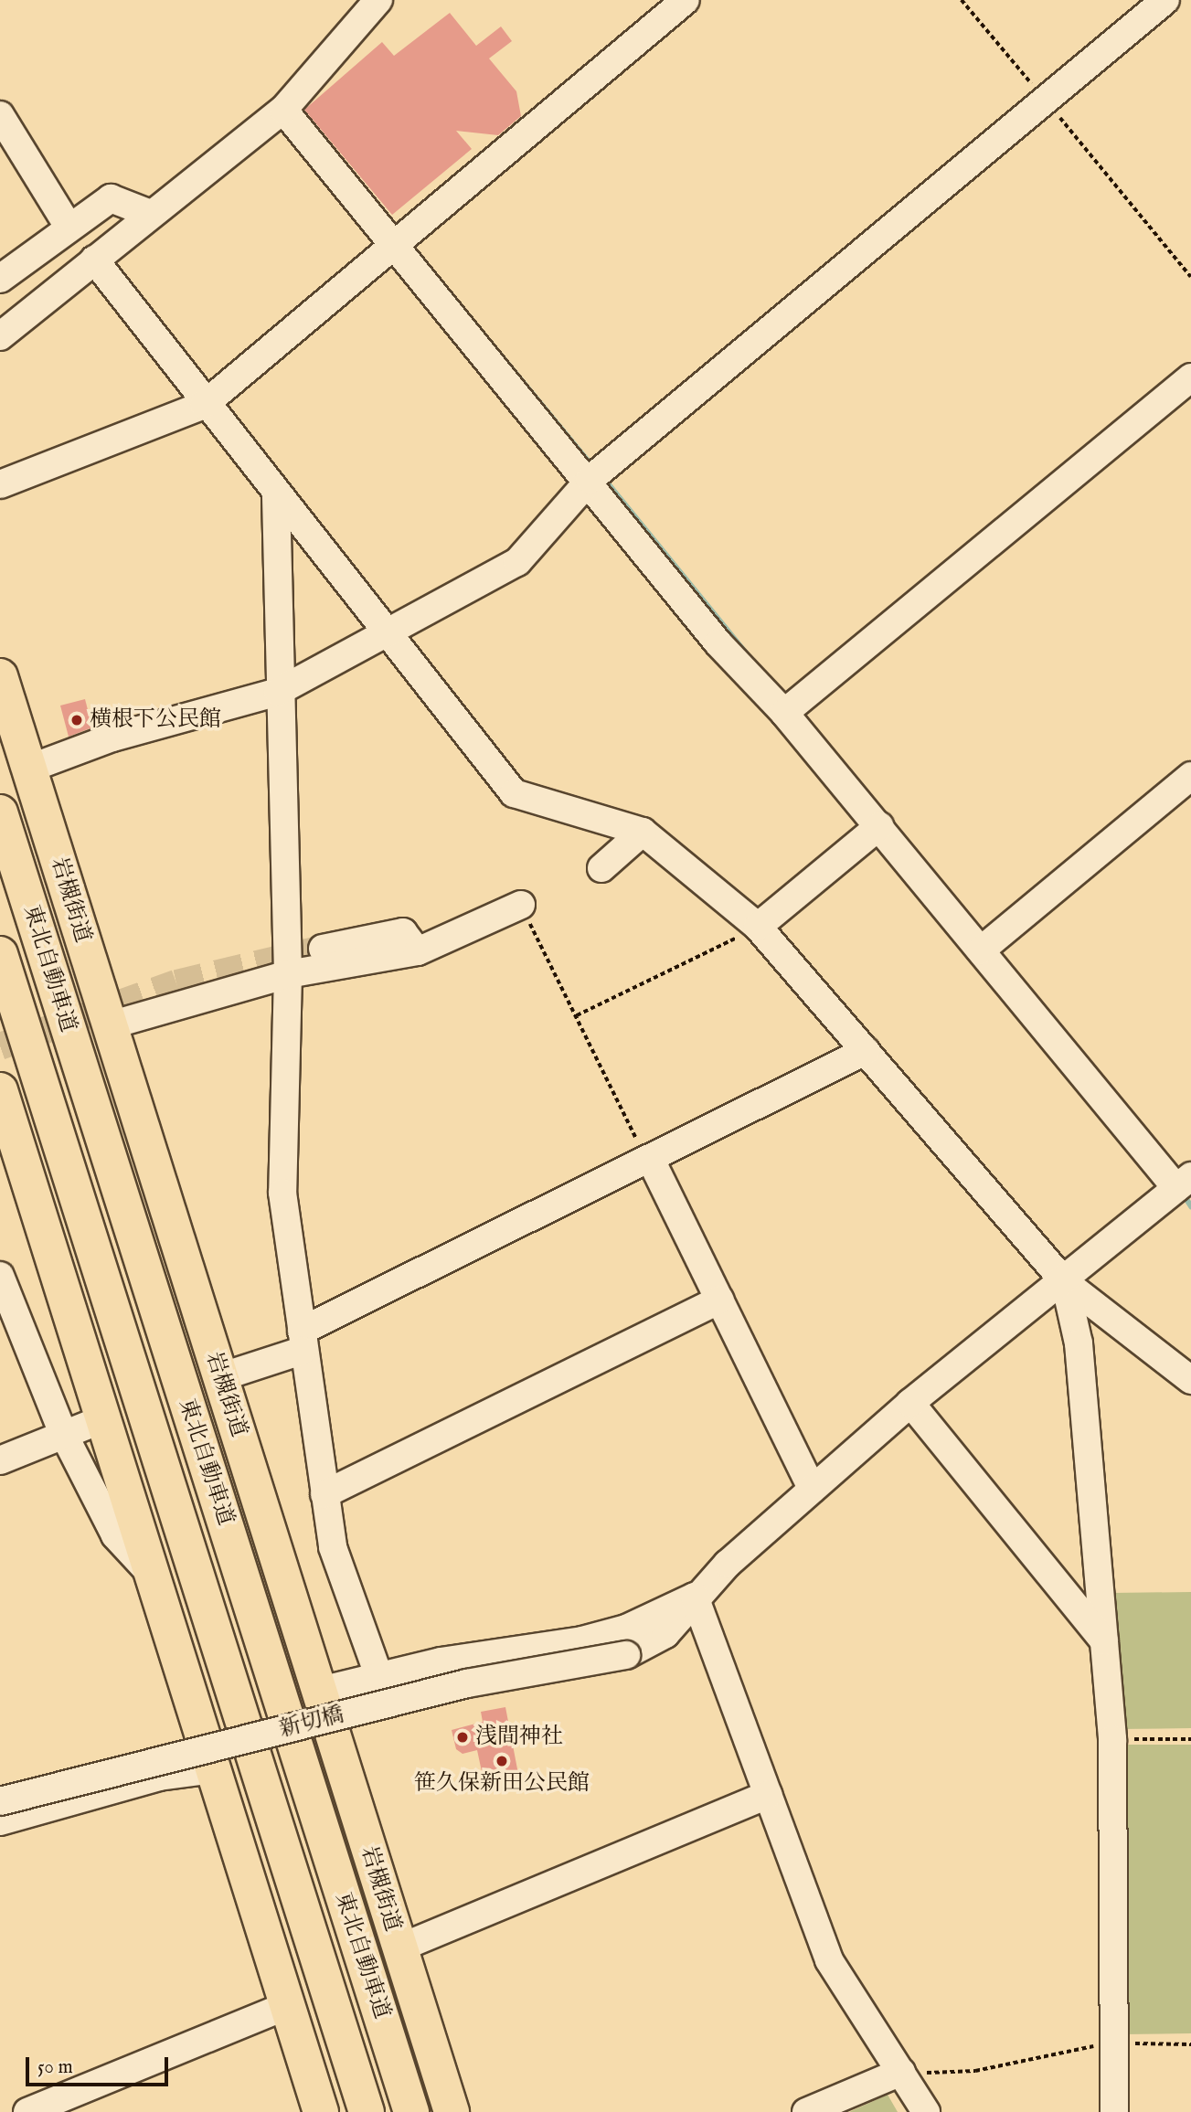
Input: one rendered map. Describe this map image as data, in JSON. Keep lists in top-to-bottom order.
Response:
{
  "streets": {
    "highway": ["岩槻街道", "東北自動車道"],
    "street": ["新切橋"]
  },
  "places": ["横根下公民館", "浅間神社", "笹久保新田公民館"],
  "scale_bar": "50 m"
}
